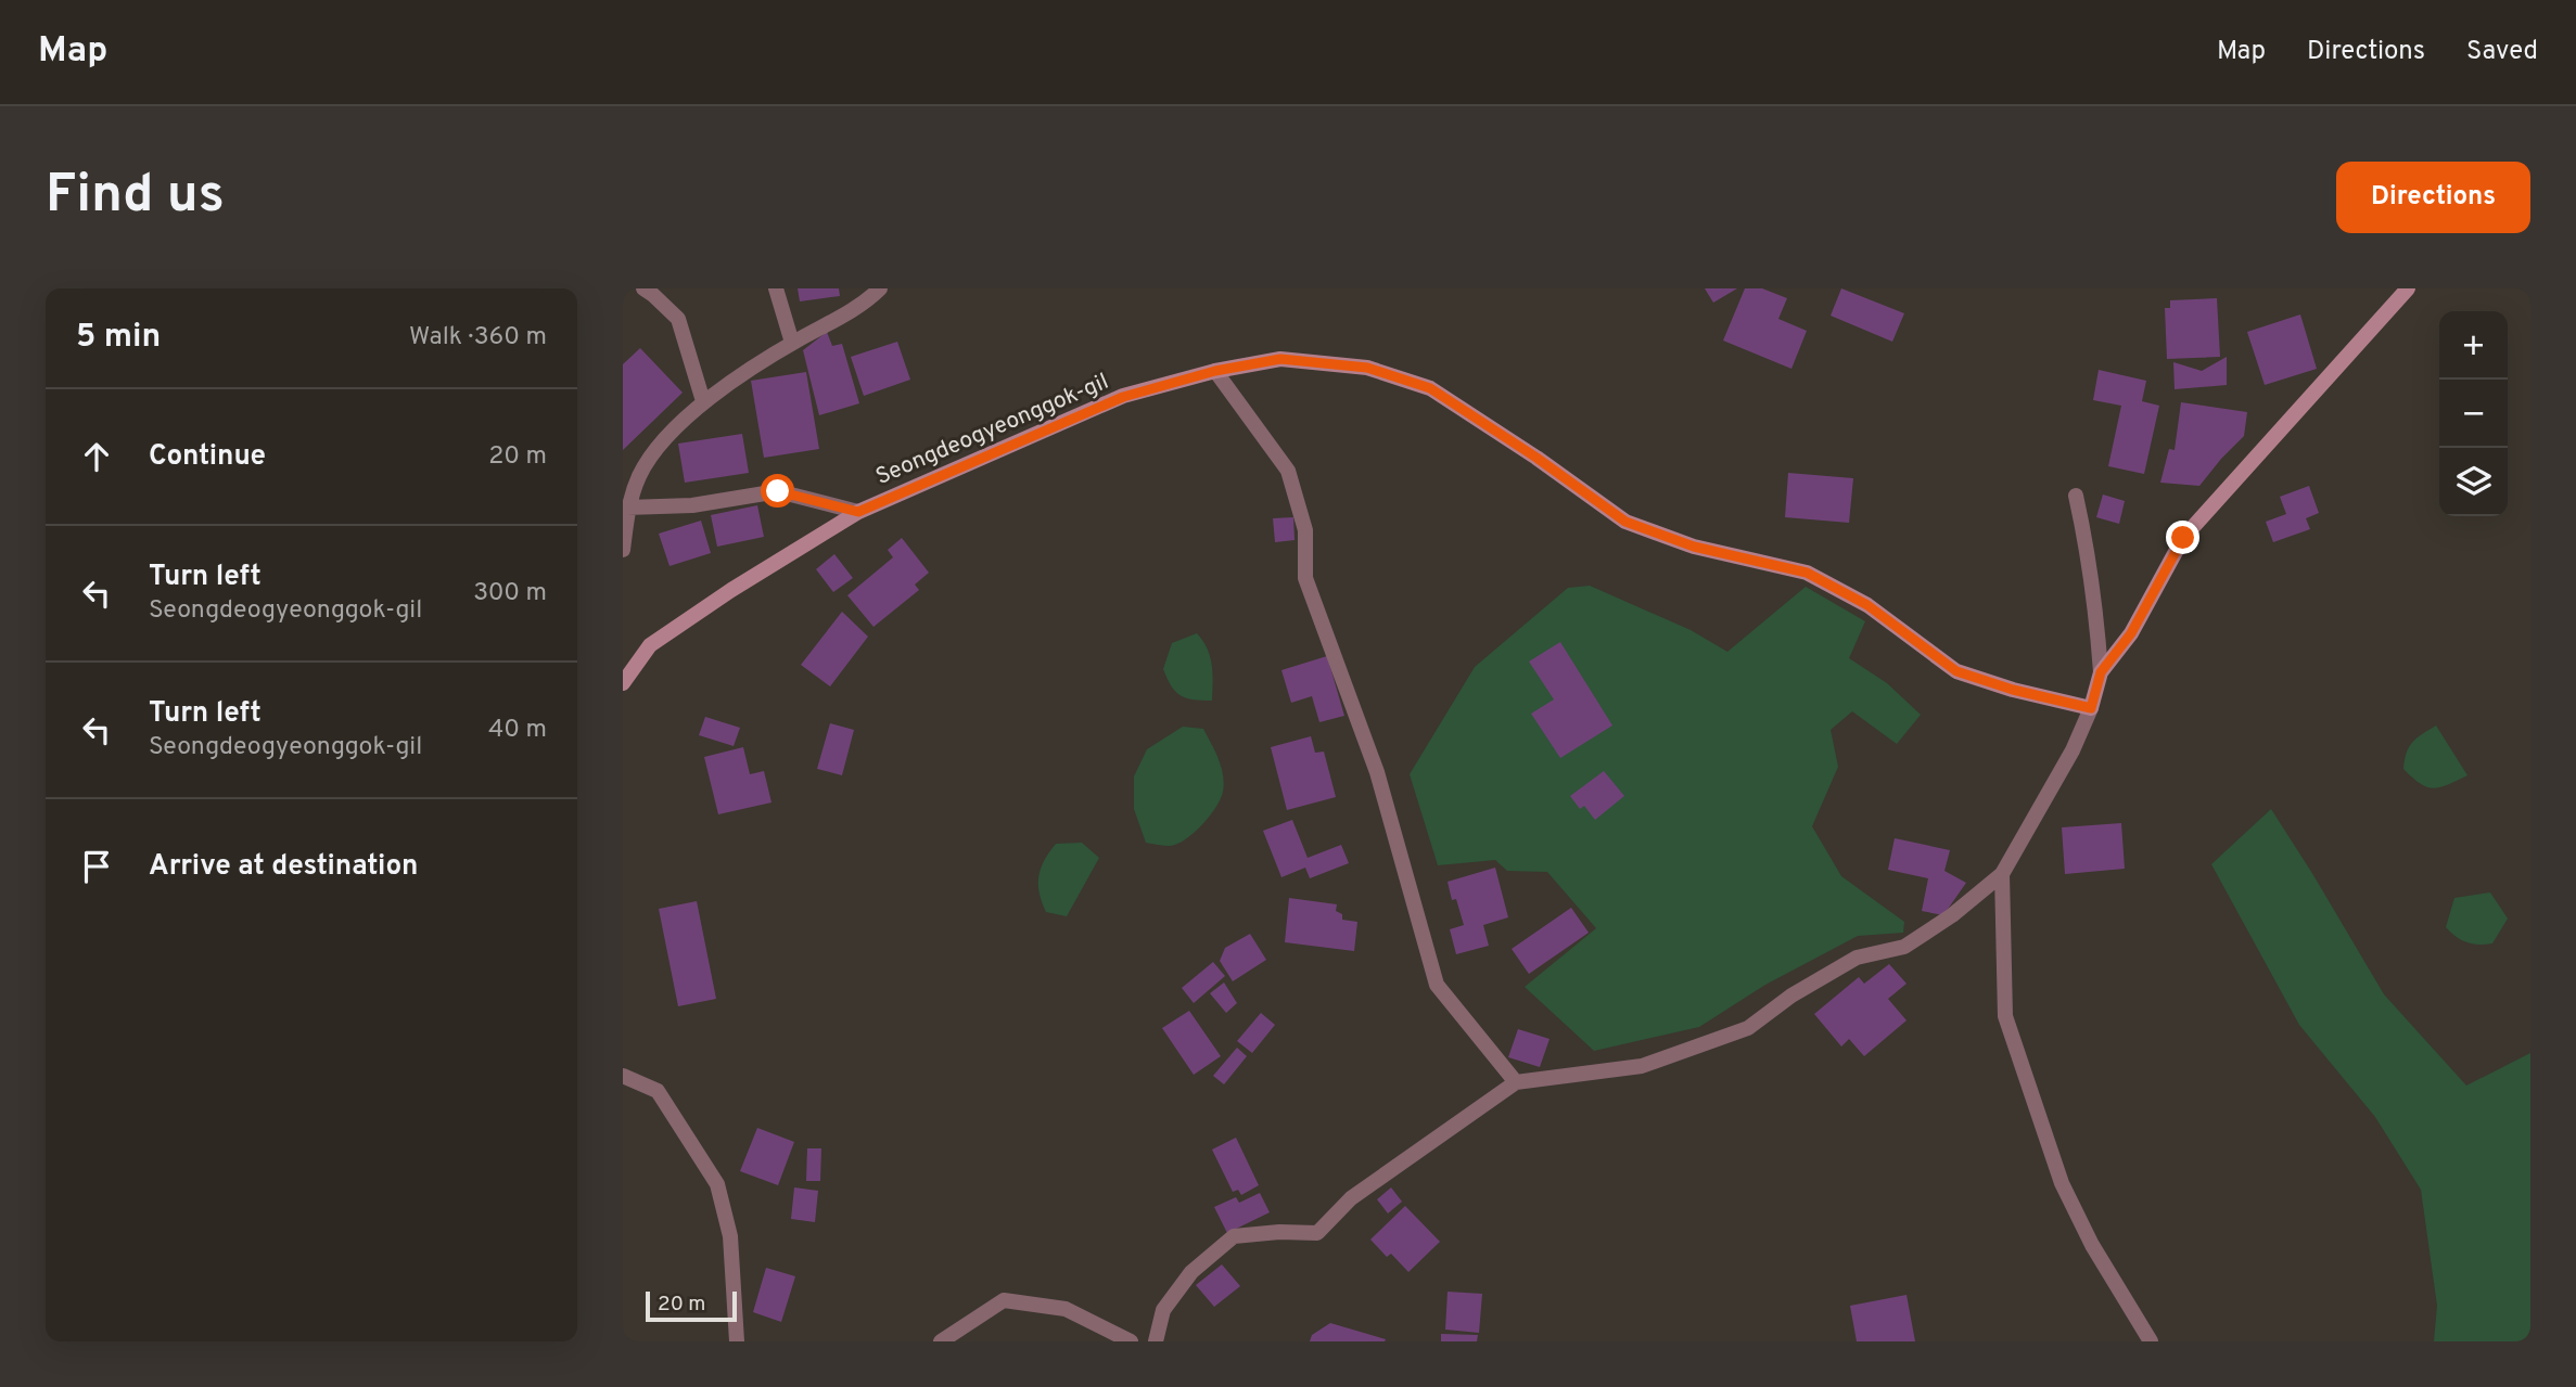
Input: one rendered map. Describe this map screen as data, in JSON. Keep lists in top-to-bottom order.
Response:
{
  "streets": {
    "main road": ["Seongdeogyeonggok-gil"]
  },
  "scale_bar": "20 m",
  "page": {
    "header": "Map",
    "nav": ["Map", "Directions", "Saved"],
    "buttons": "Directions",
    "title": "Find us",
    "heading": ["5 min", "Walk · 360 m"],
    "map_buttons": ["+", "−"],
    "list": [
      ["Continue", "20 m"],
      ["Turn left", "Seongdeogyeonggok-gil", "300 m"],
      ["Turn left", "Seongdeogyeonggok-gil", "40 m"],
      "Arrive at destination"
    ],
    "scale": "20 m"
  }
}
